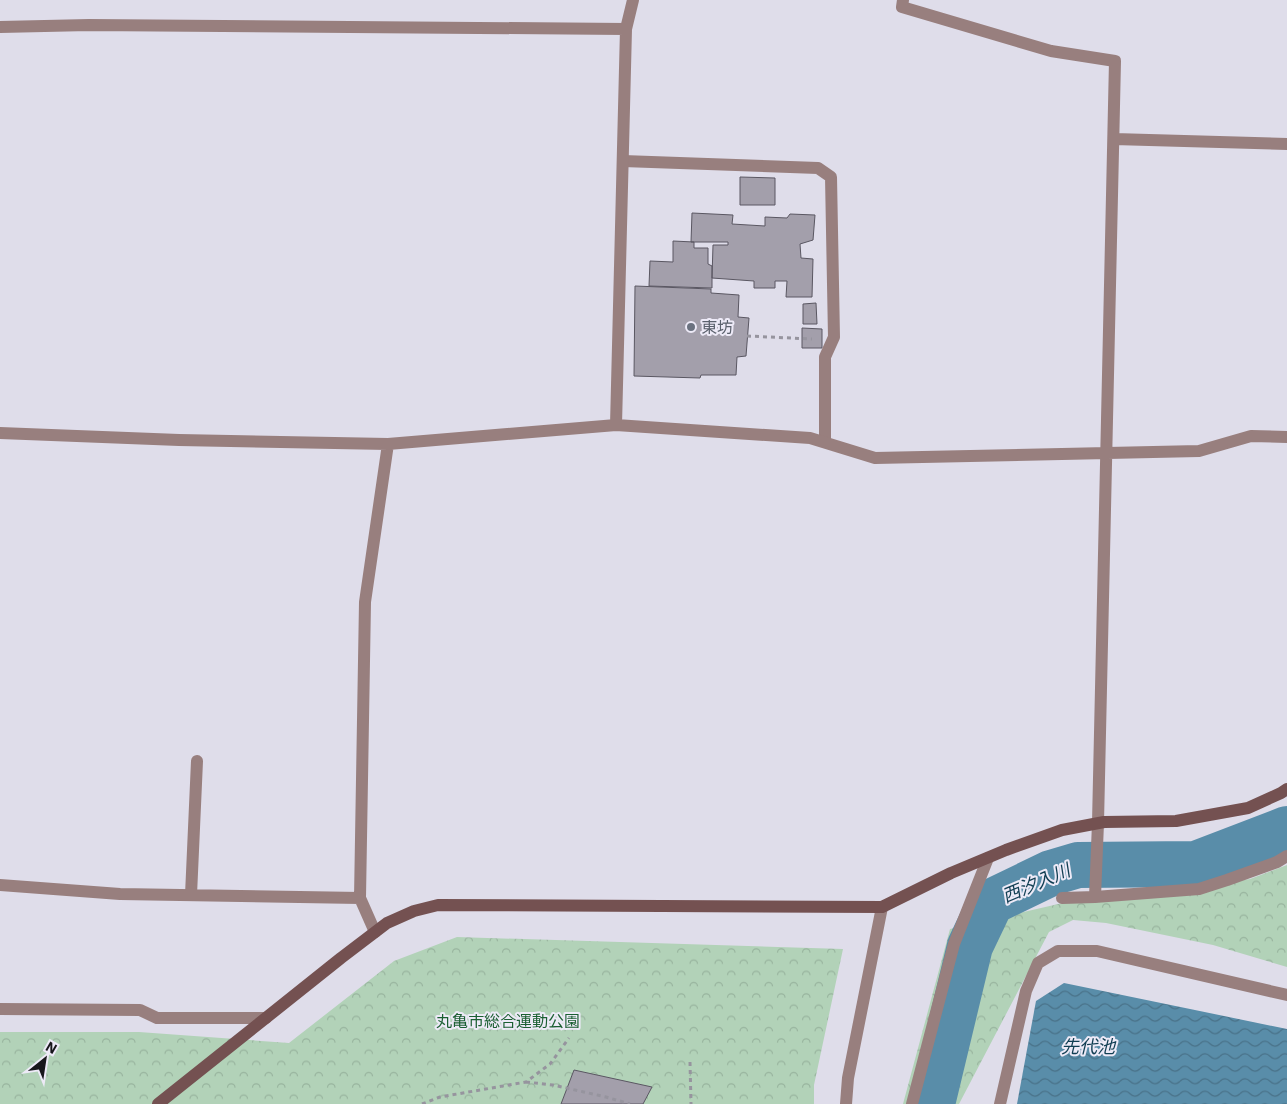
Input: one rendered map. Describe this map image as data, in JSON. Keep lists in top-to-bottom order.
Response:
{
  "water": ["西汐入川", "先代池"],
  "parks": ["丸亀市総合運動公園"],
  "places": ["東坊"],
  "north": "top right"
}
